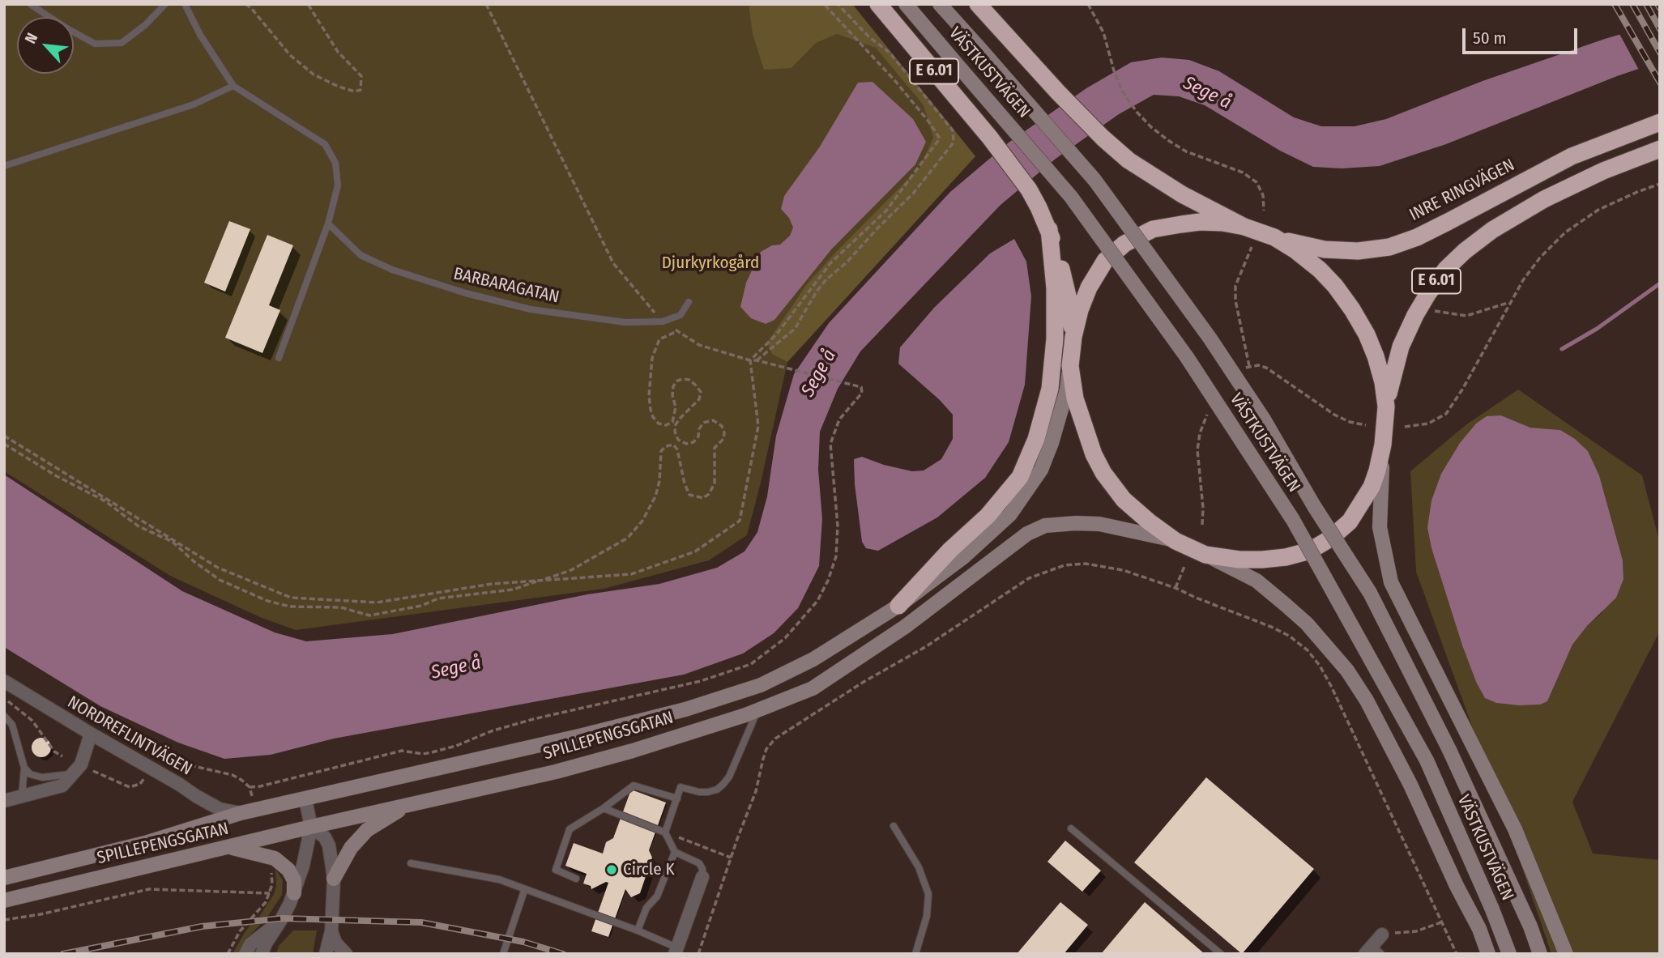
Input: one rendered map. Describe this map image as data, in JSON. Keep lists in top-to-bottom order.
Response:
{
  "streets": {
    "highway": ["E 6.01", "INRE RINGVÄGEN"],
    "main road": ["VÄSTKUSTVÄGEN", "SPILLEPENGSGATAN"],
    "street": ["NORDREFLINTVÄGEN"],
    "lane": ["BARBARAGATAN"]
  },
  "crossings": [
    ["NORDREFLINTVÄGEN", "SPILLEPENGSGATAN"]
  ],
  "water": ["Sege å"],
  "parks": ["Djurkyrkogård"],
  "places": ["Circle K"],
  "scale_bar": "50 m",
  "north": "top left"
}
